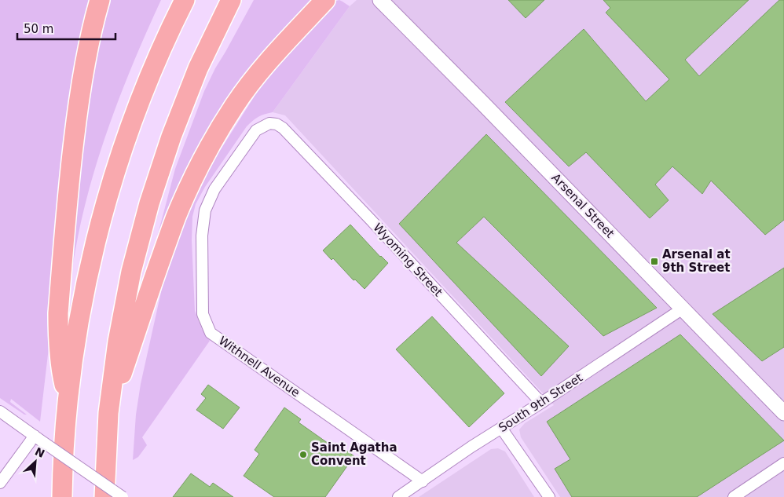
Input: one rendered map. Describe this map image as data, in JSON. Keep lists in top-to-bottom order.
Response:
{
  "streets": {
    "main road": ["Arsenal Street"],
    "street": ["Wyoming Street", "Withnell Avenue", "South 9th Street"]
  },
  "crossings": [
    ["Arsenal Street", "South 9th Street"],
    ["Wyoming Street", "Withnell Avenue"],
    ["Wyoming Street", "South 9th Street"],
    ["Withnell Avenue", "South 9th Street"]
  ],
  "places": {
    "transit": ["Arsenal at 9th Street"],
    "other": ["Saint Agatha Convent"]
  },
  "scale_bar": "50 m",
  "north": "top right"
}
